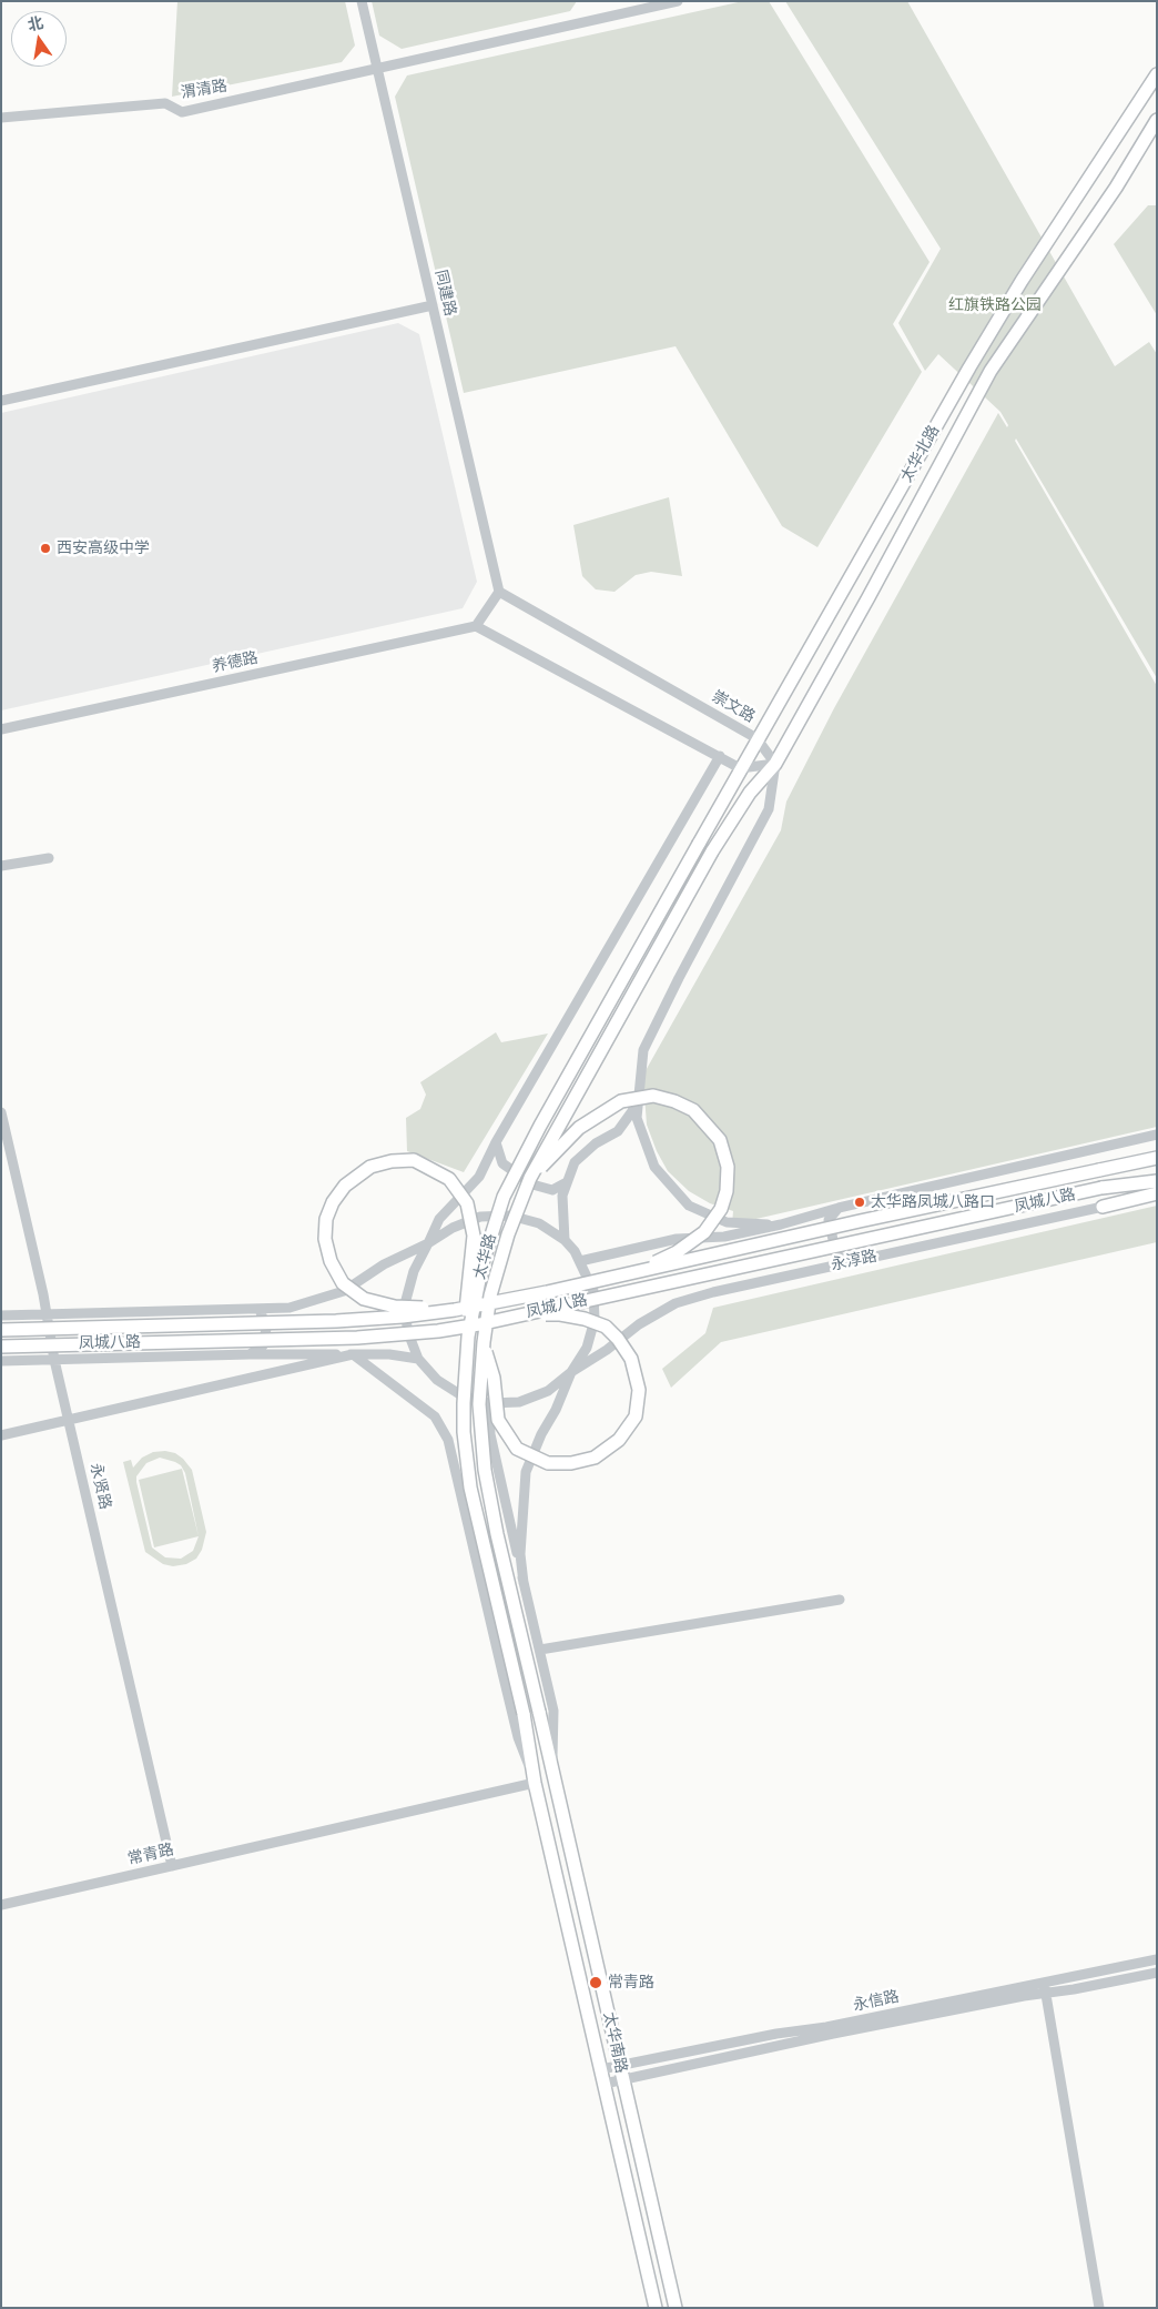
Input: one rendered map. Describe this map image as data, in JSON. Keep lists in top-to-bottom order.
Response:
{
  "streets": {
    "main road": [
      "太华北路",
      "凤城八路",
      "太华路",
      "太华南路"
    ],
    "street": [
      "渭清路",
      "同建路",
      "养德路",
      "崇文路",
      "永淳路",
      "永贤路",
      "常青路",
      "永信路"
    ]
  },
  "crossings": [
    ["渭清路", "同建路"],
    ["同建路", "崇文路"],
    ["太华北路", "崇文路"],
    ["太华北路", "太华路"],
    ["凤城八路", "永淳路"],
    ["凤城八路", "永贤路"],
    ["太华路", "太华南路"],
    ["永贤路", "常青路"],
    ["常青路", "太华南路"],
    ["永信路", "太华南路"]
  ],
  "parks": ["红旗铁路公园"],
  "places": ["西安高级中学", "太华路凤城八路口", "常青路"],
  "north": "top"
}
